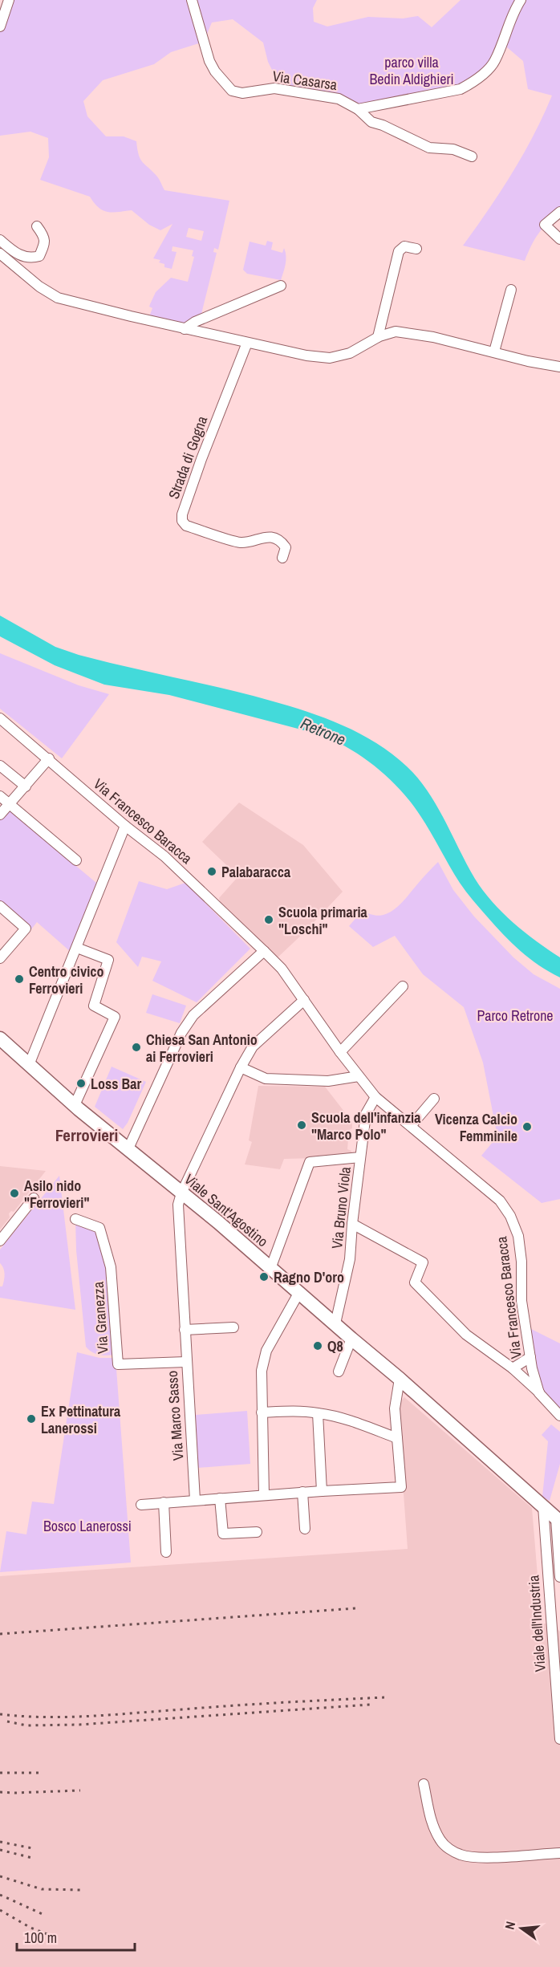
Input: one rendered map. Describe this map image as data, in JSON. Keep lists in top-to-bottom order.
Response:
{
  "streets": {
    "main road": ["Viale Sant'Agostino"],
    "street": [
      "Via Casarsa",
      "Strada di Gogna",
      "Via Francesco Baracca",
      "Via Bruno Viola",
      "Via Granezza",
      "Via Marco Sasso",
      "Viale dell'Industria"
    ]
  },
  "crossings": [
    ["Via Francesco Baracca", "Via Bruno Viola"],
    ["Via Francesco Baracca", "Via Marco Sasso"],
    ["Via Bruno Viola", "Viale Sant'Agostino"],
    ["Viale Sant'Agostino", "Via Marco Sasso"],
    ["Viale Sant'Agostino", "Viale dell'Industria"],
    ["Via Granezza", "Via Marco Sasso"]
  ],
  "districts": ["Ferrovieri"],
  "water": ["Retrone"],
  "parks": ["parco villa Bedin Aldighieri", "Parco Retrone", "Bosco Lanerossi"],
  "places": [
    "Palabaracca",
    "Scuola primaria \"Loschi\"",
    "Centro civico Ferrovieri",
    "Chiesa San Antonio ai Ferrovieri",
    "Loss Bar",
    "Scuola dell'infanzia \"Marco Polo\"",
    "Vicenza Calcio Femminile",
    "Asilo nido \"Ferrovieri\"",
    "Ragno D'oro",
    "Q8",
    "Ex Pettinatura Lanerossi"
  ],
  "scale_bar": "100 m",
  "north": "left"
}
